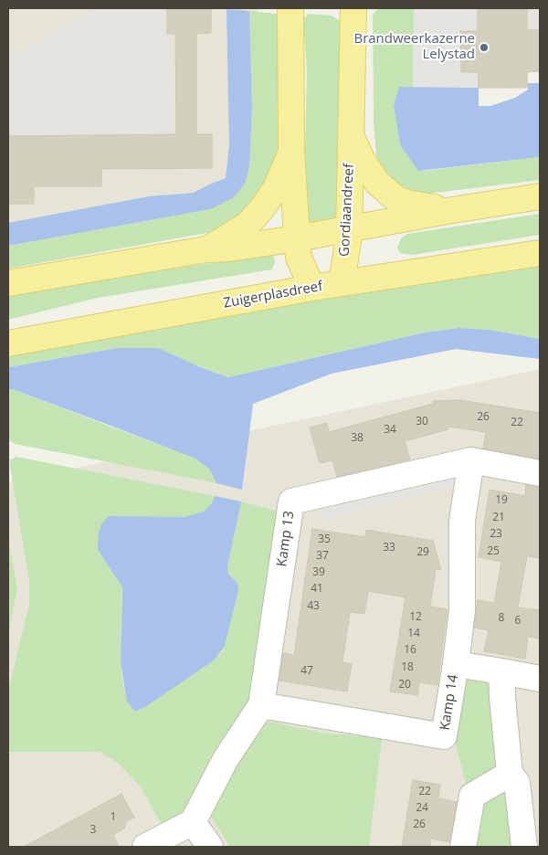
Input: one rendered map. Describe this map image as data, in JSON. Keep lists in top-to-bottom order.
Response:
{
  "streets": {
    "main road": ["Gordiaandreef", "Zuigerplasdreef"],
    "street": ["Kamp 13", "Kamp 14"]
  },
  "crossings": [
    ["Gordiaandreef", "Zuigerplasdreef"],
    ["Kamp 13", "Kamp 14"]
  ],
  "places": ["Brandweerkazerne Lelystad"],
  "house_numbers": [
    "26",
    "30",
    "22",
    "34",
    "38",
    "19",
    "21",
    "23",
    "35",
    "33",
    "25",
    "29",
    "37",
    "39",
    "41",
    "43",
    "12",
    "8",
    "6",
    "14",
    "16",
    "18",
    "47",
    "20",
    "22",
    "24",
    "1",
    "26",
    "3"
  ]
}
